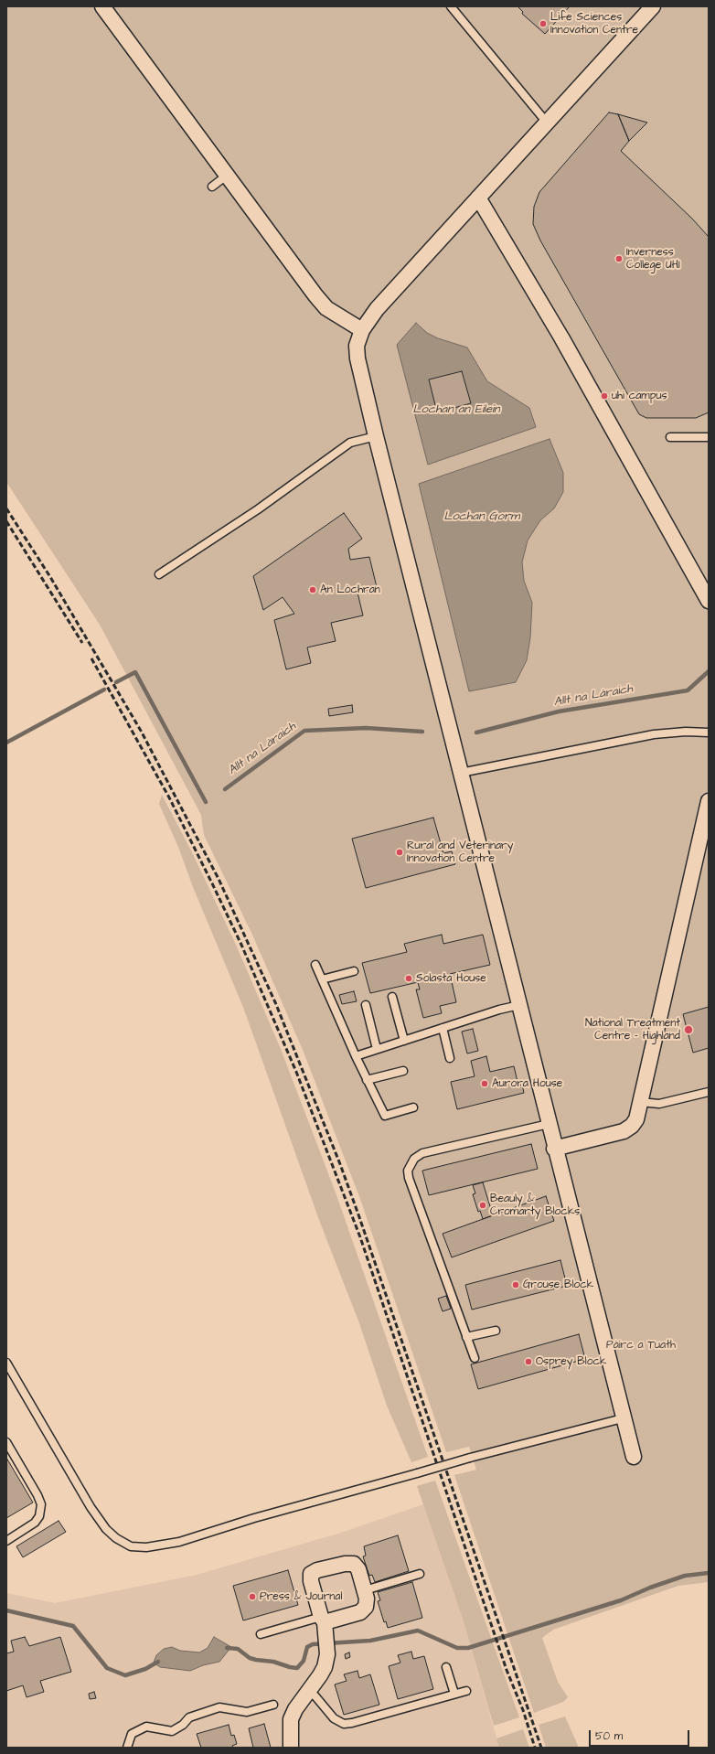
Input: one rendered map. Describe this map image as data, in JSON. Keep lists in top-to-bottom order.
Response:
{
  "water": ["Lochan an Eilein", "Lochan Gorm", "Allt na Làraich"],
  "parks": ["Pàirc a Tuath"],
  "places": [
    "Life Sciences Innovation Centre",
    "Inverness College UHI",
    "uhi campus",
    "An Lòchran",
    "Rural and Veterinary Innovation Centre",
    "Solasta House",
    "National Treatment Centre - Highland",
    "Aurora House",
    "Beauly & Cromarty Blocks",
    "Grouse Block",
    "Osprey Block",
    "Press & Journal"
  ],
  "scale_bar": "50 m"
}
